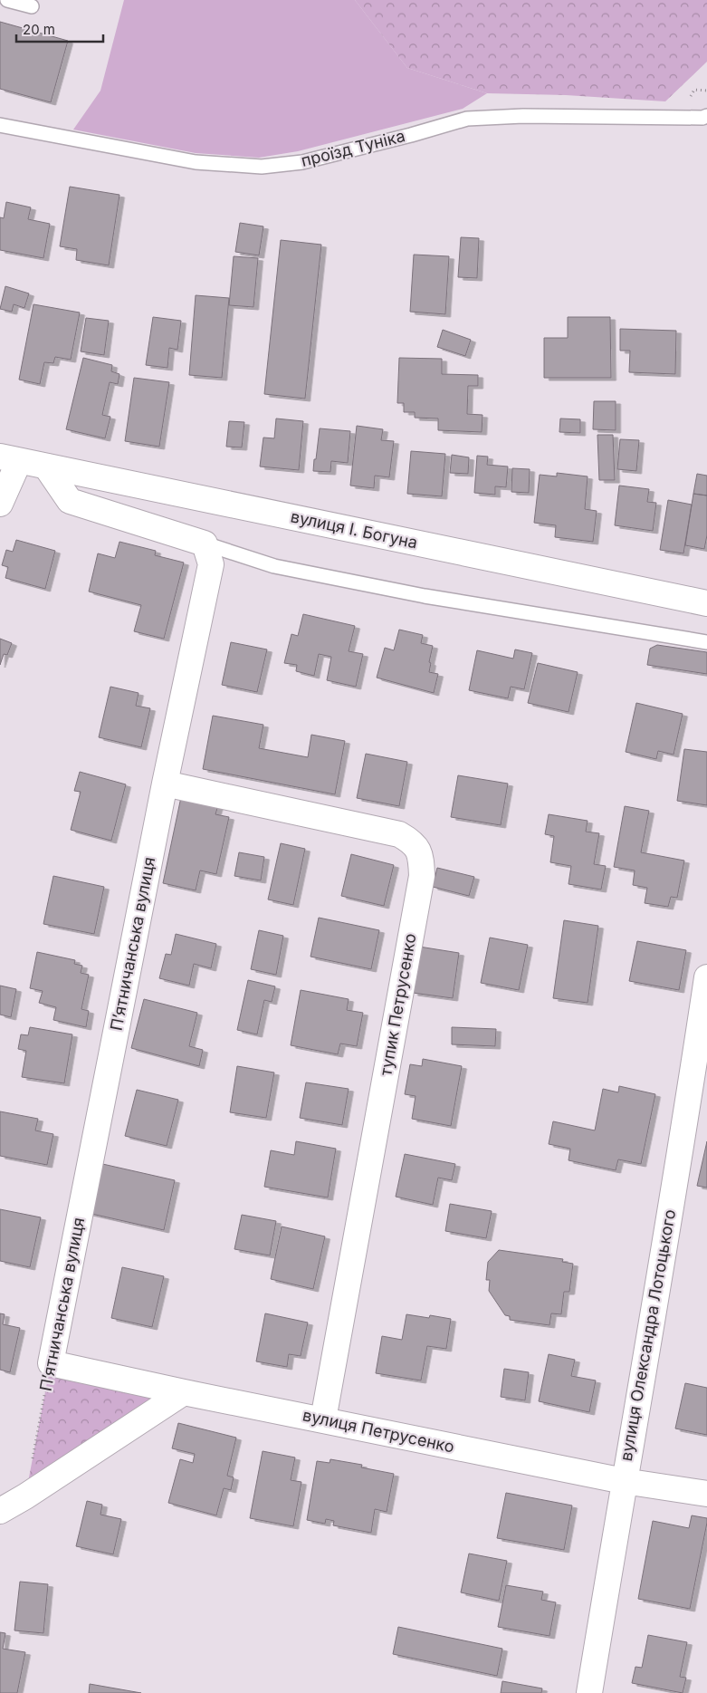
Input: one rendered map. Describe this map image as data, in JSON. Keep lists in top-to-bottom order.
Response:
{
  "streets": {
    "street": [
      "вулиця І. Богуна",
      "Пʼятничанська вулиця",
      "тупик Петрусенко",
      "вулиця Олександра Лотоцького",
      "вулиця Петрусенко"
    ],
    "lane": ["проїзд Туніка"]
  },
  "crossings": [
    ["Пʼятничанська вулиця", "тупик Петрусенко"],
    ["Пʼятничанська вулиця", "вулиця Петрусенко"],
    ["тупик Петрусенко", "вулиця Петрусенко"],
    ["вулиця Олександра Лотоцького", "вулиця Петрусенко"]
  ],
  "scale_bar": "20 m"
}
